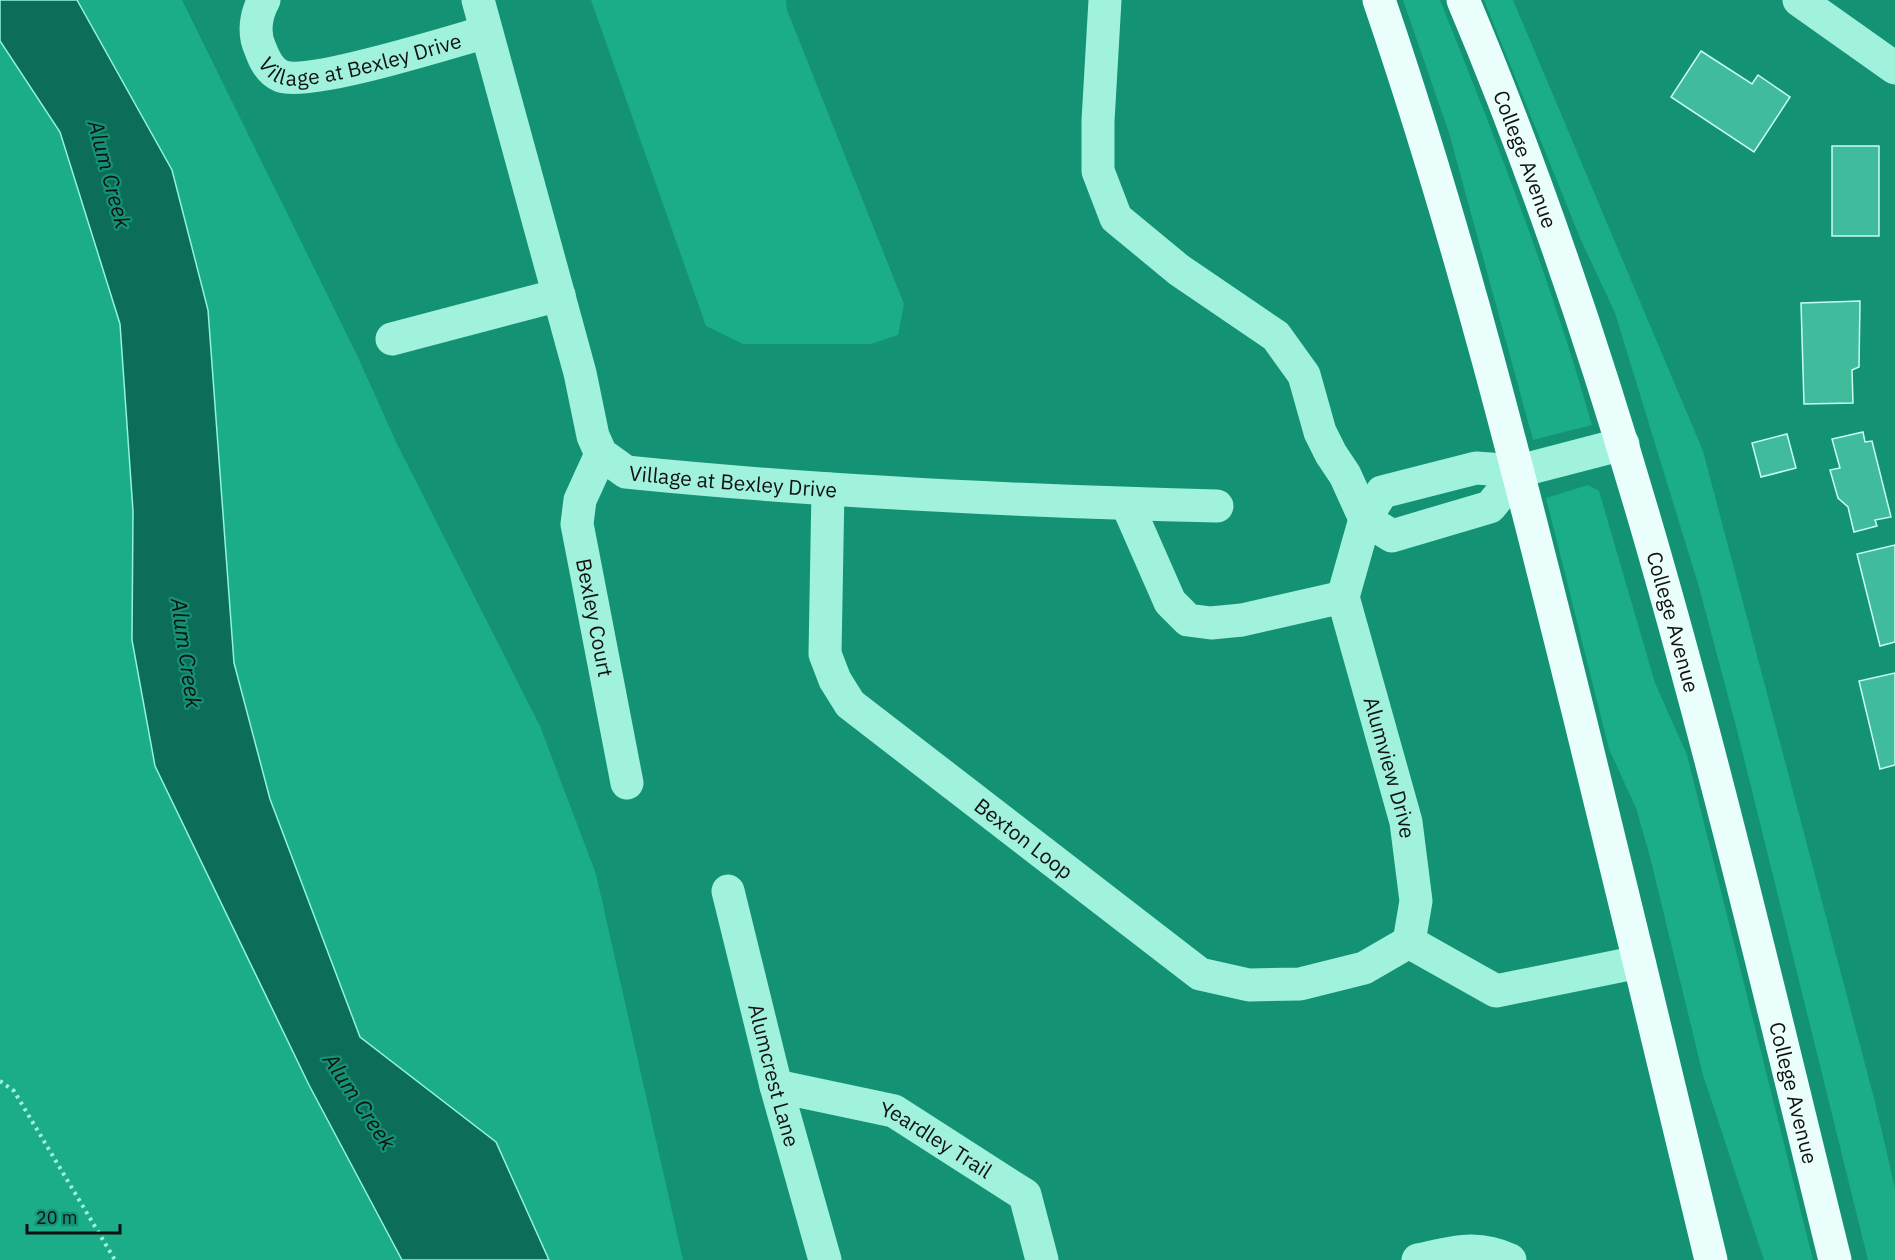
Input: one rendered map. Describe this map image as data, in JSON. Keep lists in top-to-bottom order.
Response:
{
  "streets": {
    "main road": ["College Avenue"],
    "street": [
      "Village at Bexley Drive",
      "Bexley Court",
      "Alumview Drive",
      "Bexton Loop",
      "Alumcrest Lane",
      "Yeardley Trail"
    ]
  },
  "crossings": [
    ["Village at Bexley Drive", "Bexley Court"],
    ["Village at Bexley Drive", "Bexton Loop"],
    ["Alumview Drive", "Bexton Loop"],
    ["Alumcrest Lane", "Yeardley Trail"]
  ],
  "water": ["Alum Creek"],
  "scale_bar": "20 m"
}
